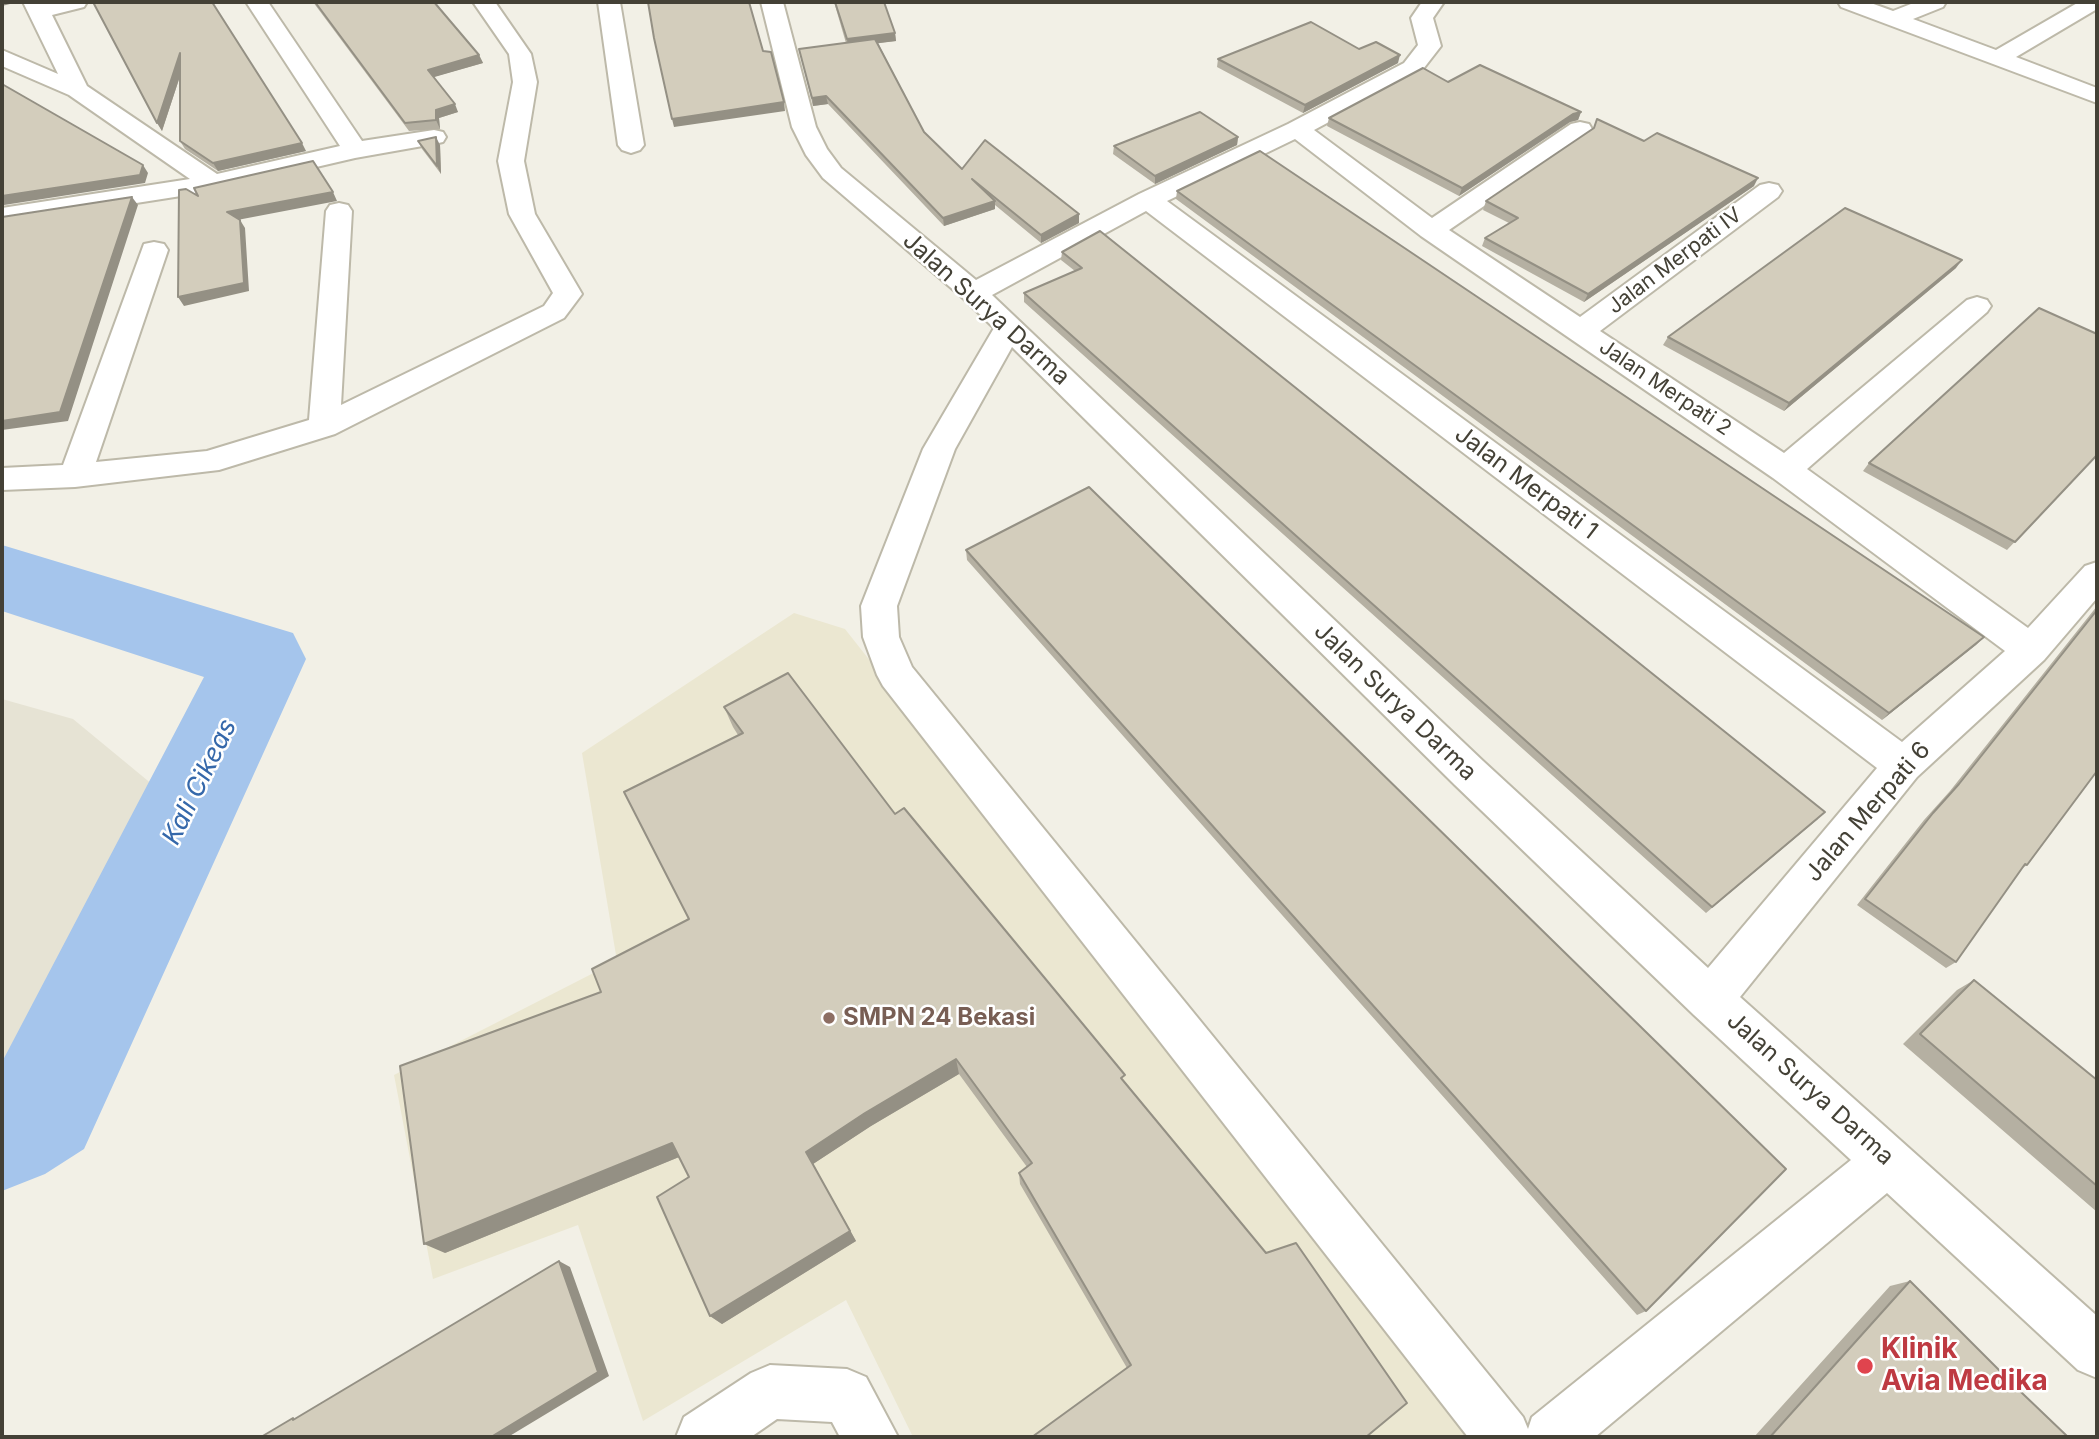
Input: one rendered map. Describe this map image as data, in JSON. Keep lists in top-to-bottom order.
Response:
{
  "streets": {
    "street": [
      "Jalan Merpati IV",
      "Jalan Surya Darma",
      "Jalan Merpati 2",
      "Jalan Merpati 1",
      "Jalan Merpati 6"
    ]
  },
  "crossings": [
    ["Jalan Merpati IV", "Jalan Merpati 2"],
    ["Jalan Surya Darma", "Jalan Merpati 6"],
    ["Jalan Merpati 2", "Jalan Merpati 6"],
    ["Jalan Merpati 1", "Jalan Merpati 6"]
  ],
  "water": ["Kali Cikeas"],
  "places": ["SMPN 24 Bekasi", "Klinik Avia Medika"]
}
